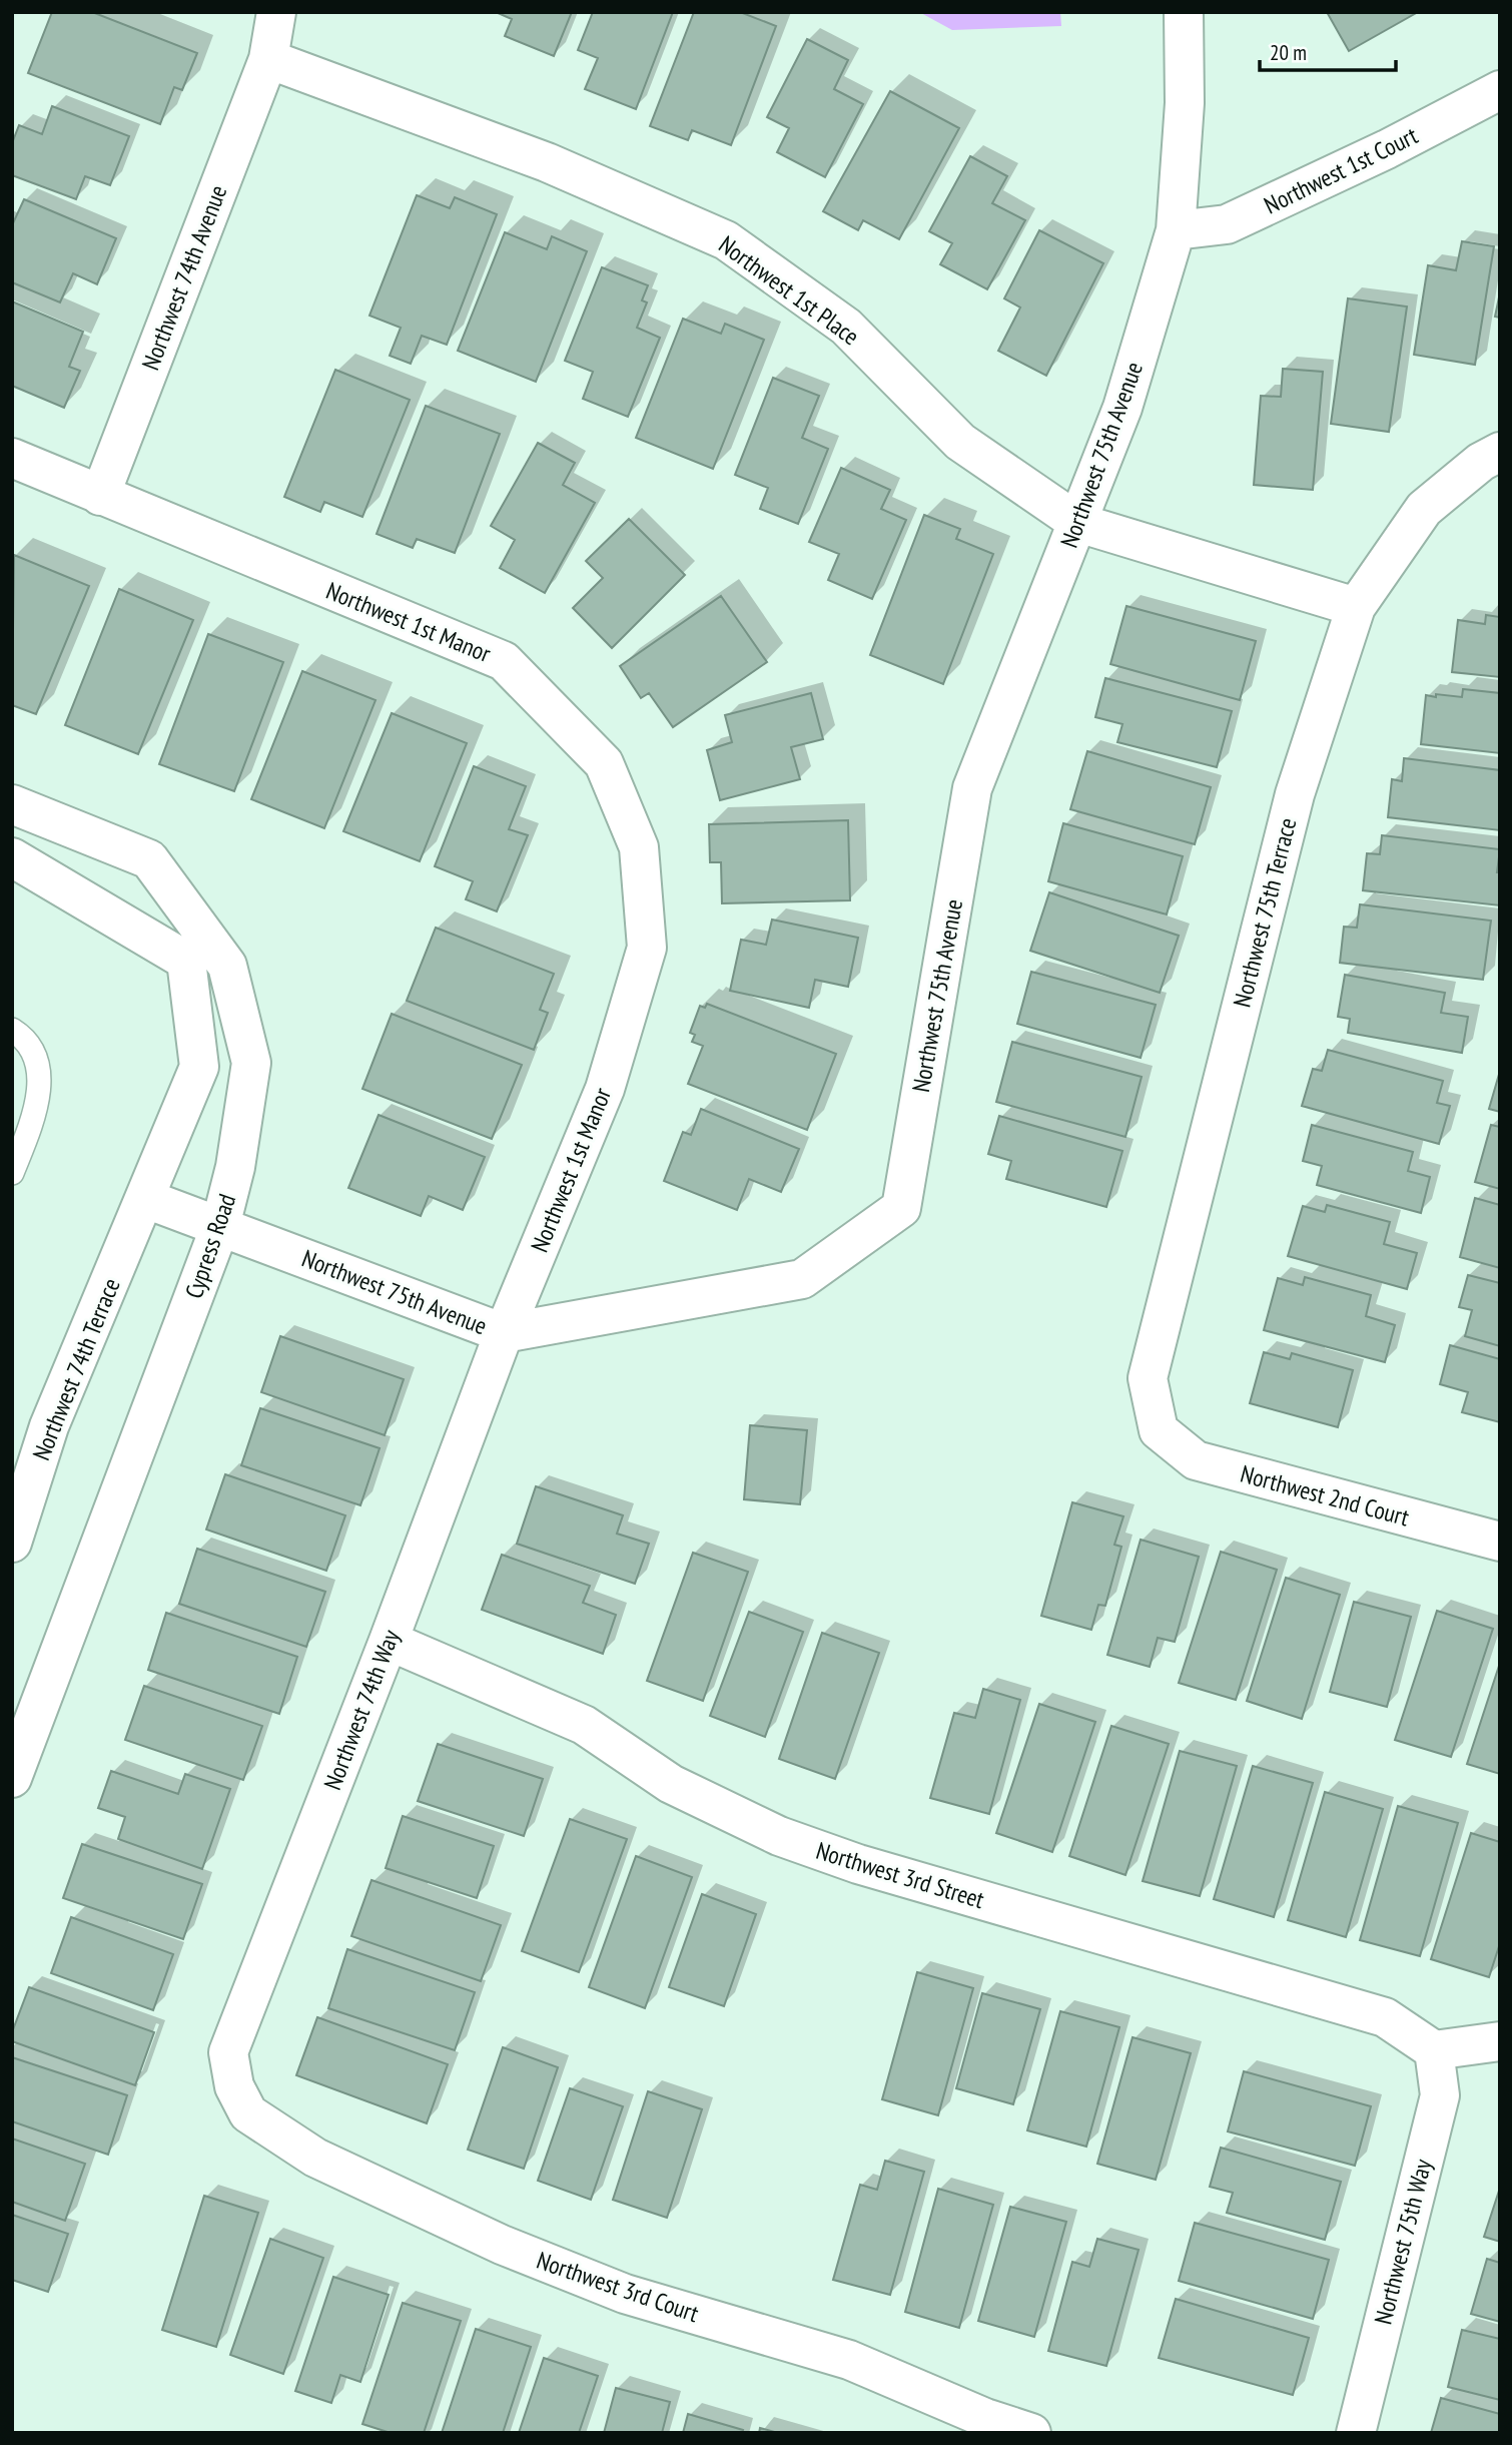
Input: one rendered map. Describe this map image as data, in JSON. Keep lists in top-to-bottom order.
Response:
{
  "streets": {
    "street": [
      "Northwest 1st Court",
      "Northwest 74th Avenue",
      "Northwest 1st Place",
      "Northwest 75th Avenue",
      "Northwest 1st Manor",
      "Northwest 75th Terrace",
      "Cypress Road",
      "Northwest 74th Terrace",
      "Northwest 2nd Court",
      "Northwest 74th Way",
      "Northwest 3rd Street",
      "Northwest 75th Way",
      "Northwest 3rd Court"
    ]
  },
  "crossings": [
    ["Northwest 1st Court", "Northwest 75th Avenue"],
    ["Northwest 74th Avenue", "Northwest 1st Place"],
    ["Northwest 74th Avenue", "Northwest 1st Manor"],
    ["Northwest 1st Place", "Northwest 75th Avenue"],
    ["Northwest 1st Place", "Northwest 75th Terrace"],
    ["Northwest 75th Avenue", "Northwest 1st Manor"],
    ["Northwest 75th Avenue", "Cypress Road"],
    ["Northwest 75th Avenue", "Northwest 74th Terrace"],
    ["Northwest 75th Avenue", "Northwest 74th Way"],
    ["Northwest 1st Manor", "Northwest 74th Way"],
    ["Northwest 75th Terrace", "Northwest 2nd Court"],
    ["Northwest 74th Way", "Northwest 3rd Street"],
    ["Northwest 74th Way", "Northwest 3rd Court"],
    ["Northwest 3rd Street", "Northwest 75th Way"]
  ],
  "scale_bar": "20 m"
}
